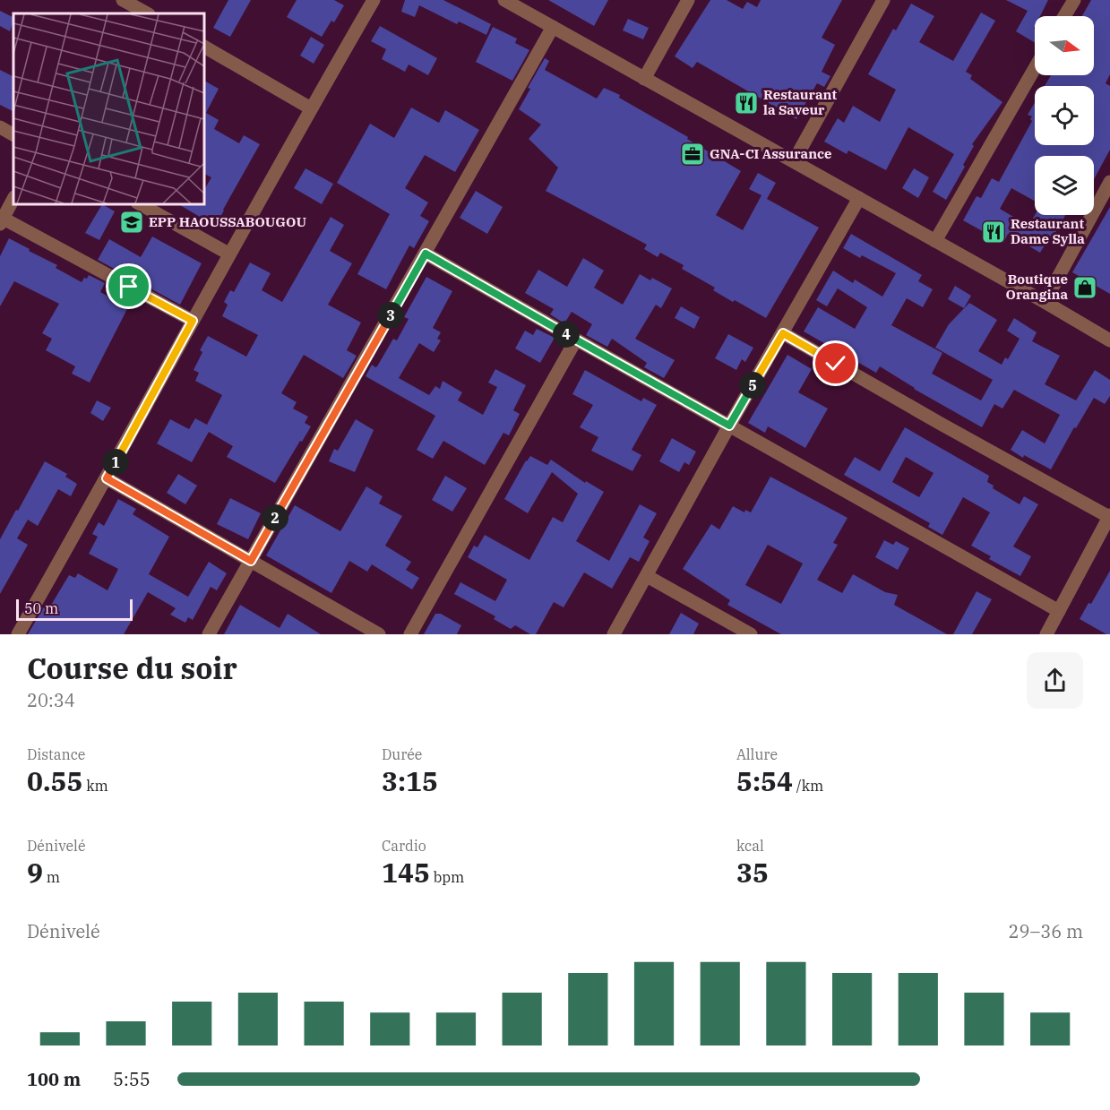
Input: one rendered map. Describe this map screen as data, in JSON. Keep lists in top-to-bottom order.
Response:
{
  "places": {
    "restaurant": ["Restaurant la Saveur", "Restaurant Dame Sylla"],
    "office": ["GNA-CI Assurance"],
    "school or university": ["EPP HAOUSSABOUGOU"],
    "shop": ["Boutique Orangina"]
  },
  "scale_bar": "50 m",
  "north": "right",
  "page": {
    "pins": [
      "3",
      "4",
      "5",
      "1",
      "2"
    ],
    "scale": "50 m",
    "heading": ["Course du soir", "20:34"],
    "stats": [
      ["Distance", "0.55 km"],
      ["Durée", "3:15"],
      ["Allure", "5:54 /km"],
      ["Dénivelé", "9 m"],
      ["Cardio", "145 bpm"],
      ["kcal", "35"]
    ],
    "chart": ["Dénivelé", "29–36 m"],
    "list": [
      {
        "name": "100 m",
        "note": "5:55"
      }
    ]
  }
}
